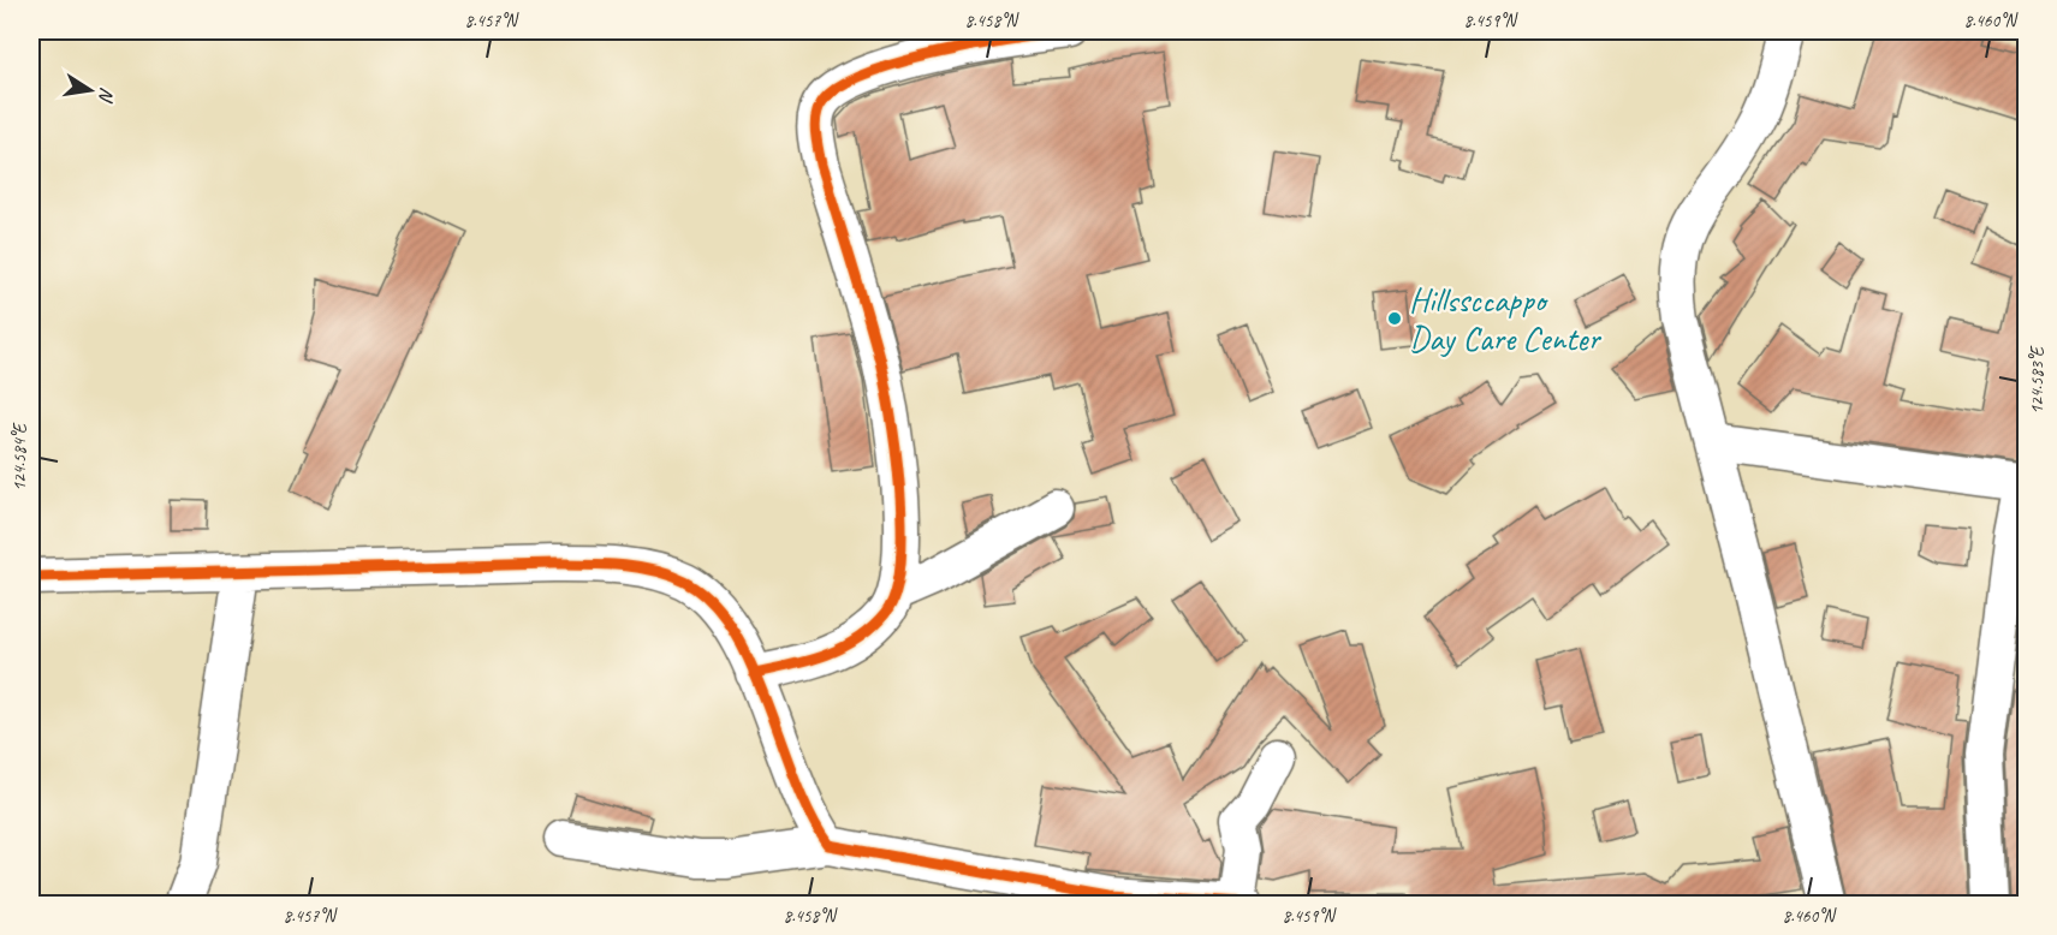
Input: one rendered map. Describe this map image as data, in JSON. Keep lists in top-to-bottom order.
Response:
{
  "places": ["Hillssccappo Day Care Center"],
  "north": "right",
  "coordinates": [
    "8.457°N",
    "8.458°N",
    "8.459°N",
    "8.460°N",
    "124.583°E",
    "124.584°E"
  ]
}
